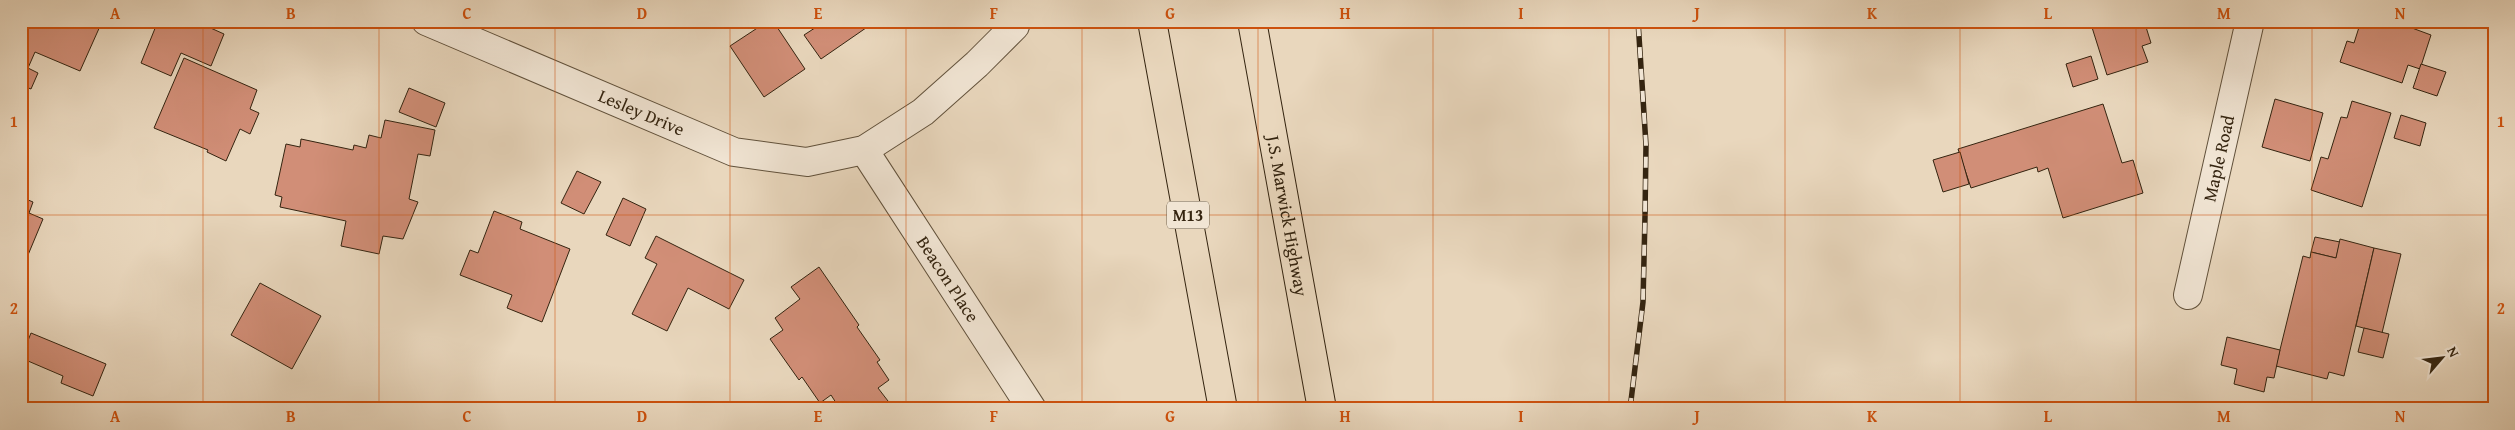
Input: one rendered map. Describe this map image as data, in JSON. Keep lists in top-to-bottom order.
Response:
{
  "streets": {
    "highway": ["M13", "J.S. Marwick Highway"],
    "street": ["Lesley Drive", "Maple Road", "Beacon Place"]
  },
  "crossings": [
    ["Lesley Drive", "Beacon Place"]
  ],
  "north": "top right",
  "grid": {
    "columns": [
      "A",
      "B",
      "C",
      "D",
      "E",
      "F",
      "G",
      "H",
      "I",
      "J",
      "K",
      "L",
      "M",
      "N"
    ],
    "rows": ["1", "2"]
  }
}
